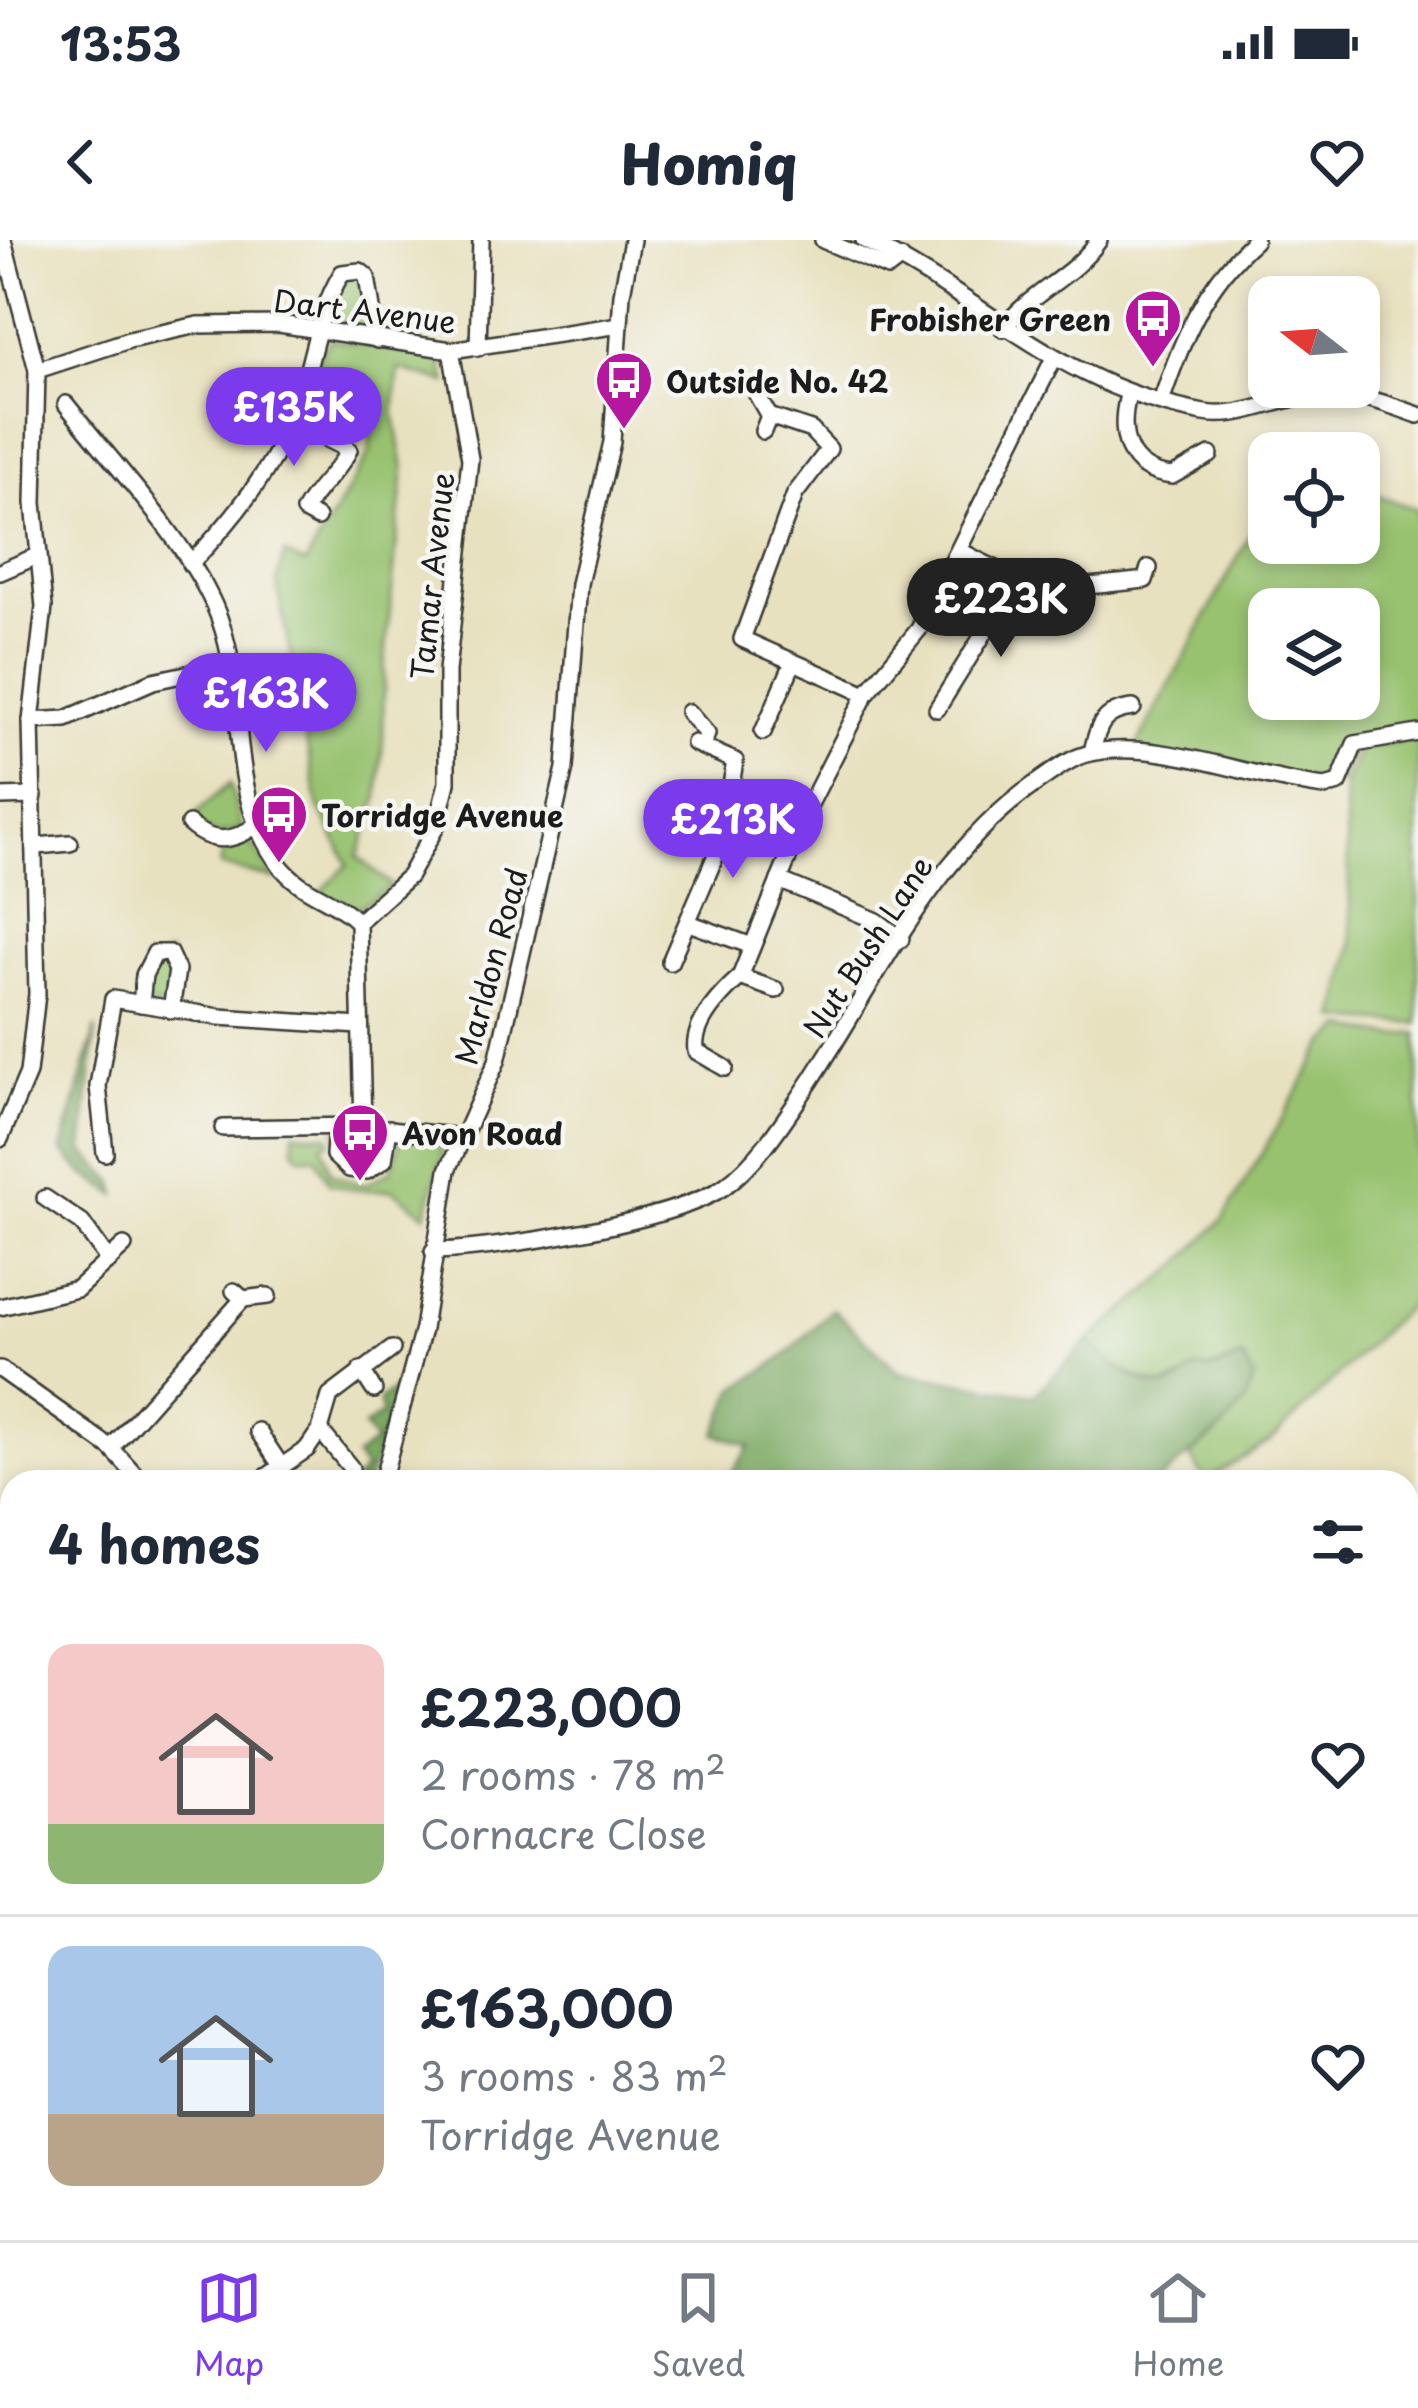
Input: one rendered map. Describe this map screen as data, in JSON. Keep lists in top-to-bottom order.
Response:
{
  "streets": {
    "street": [
      "Dart Avenue",
      "Tamar Avenue",
      "Nut Bush Lane",
      "Marldon Road"
    ]
  },
  "crossings": [
    ["Dart Avenue", "Tamar Avenue"],
    ["Dart Avenue", "Marldon Road"],
    ["Nut Bush Lane", "Marldon Road"]
  ],
  "places": {
    "bus stop": [
      "Frobisher Green",
      "Outside No. 42",
      "Torridge Avenue",
      "Avon Road"
    ]
  },
  "north": "left",
  "page": {
    "status": "13:53",
    "header": "Homiq",
    "price": [
      "£135K",
      "£223K",
      "£163K",
      "£213K"
    ],
    "heading": "4 homes",
    "list": [
      {
        "name": "£223,000",
        "note": "2 rooms · 78 m² · Cornacre Close"
      },
      {
        "name": "£163,000",
        "note": "3 rooms · 83 m² · Torridge Avenue"
      }
    ],
    "tabs": ["Map", "Saved", "Home"]
  }
}
